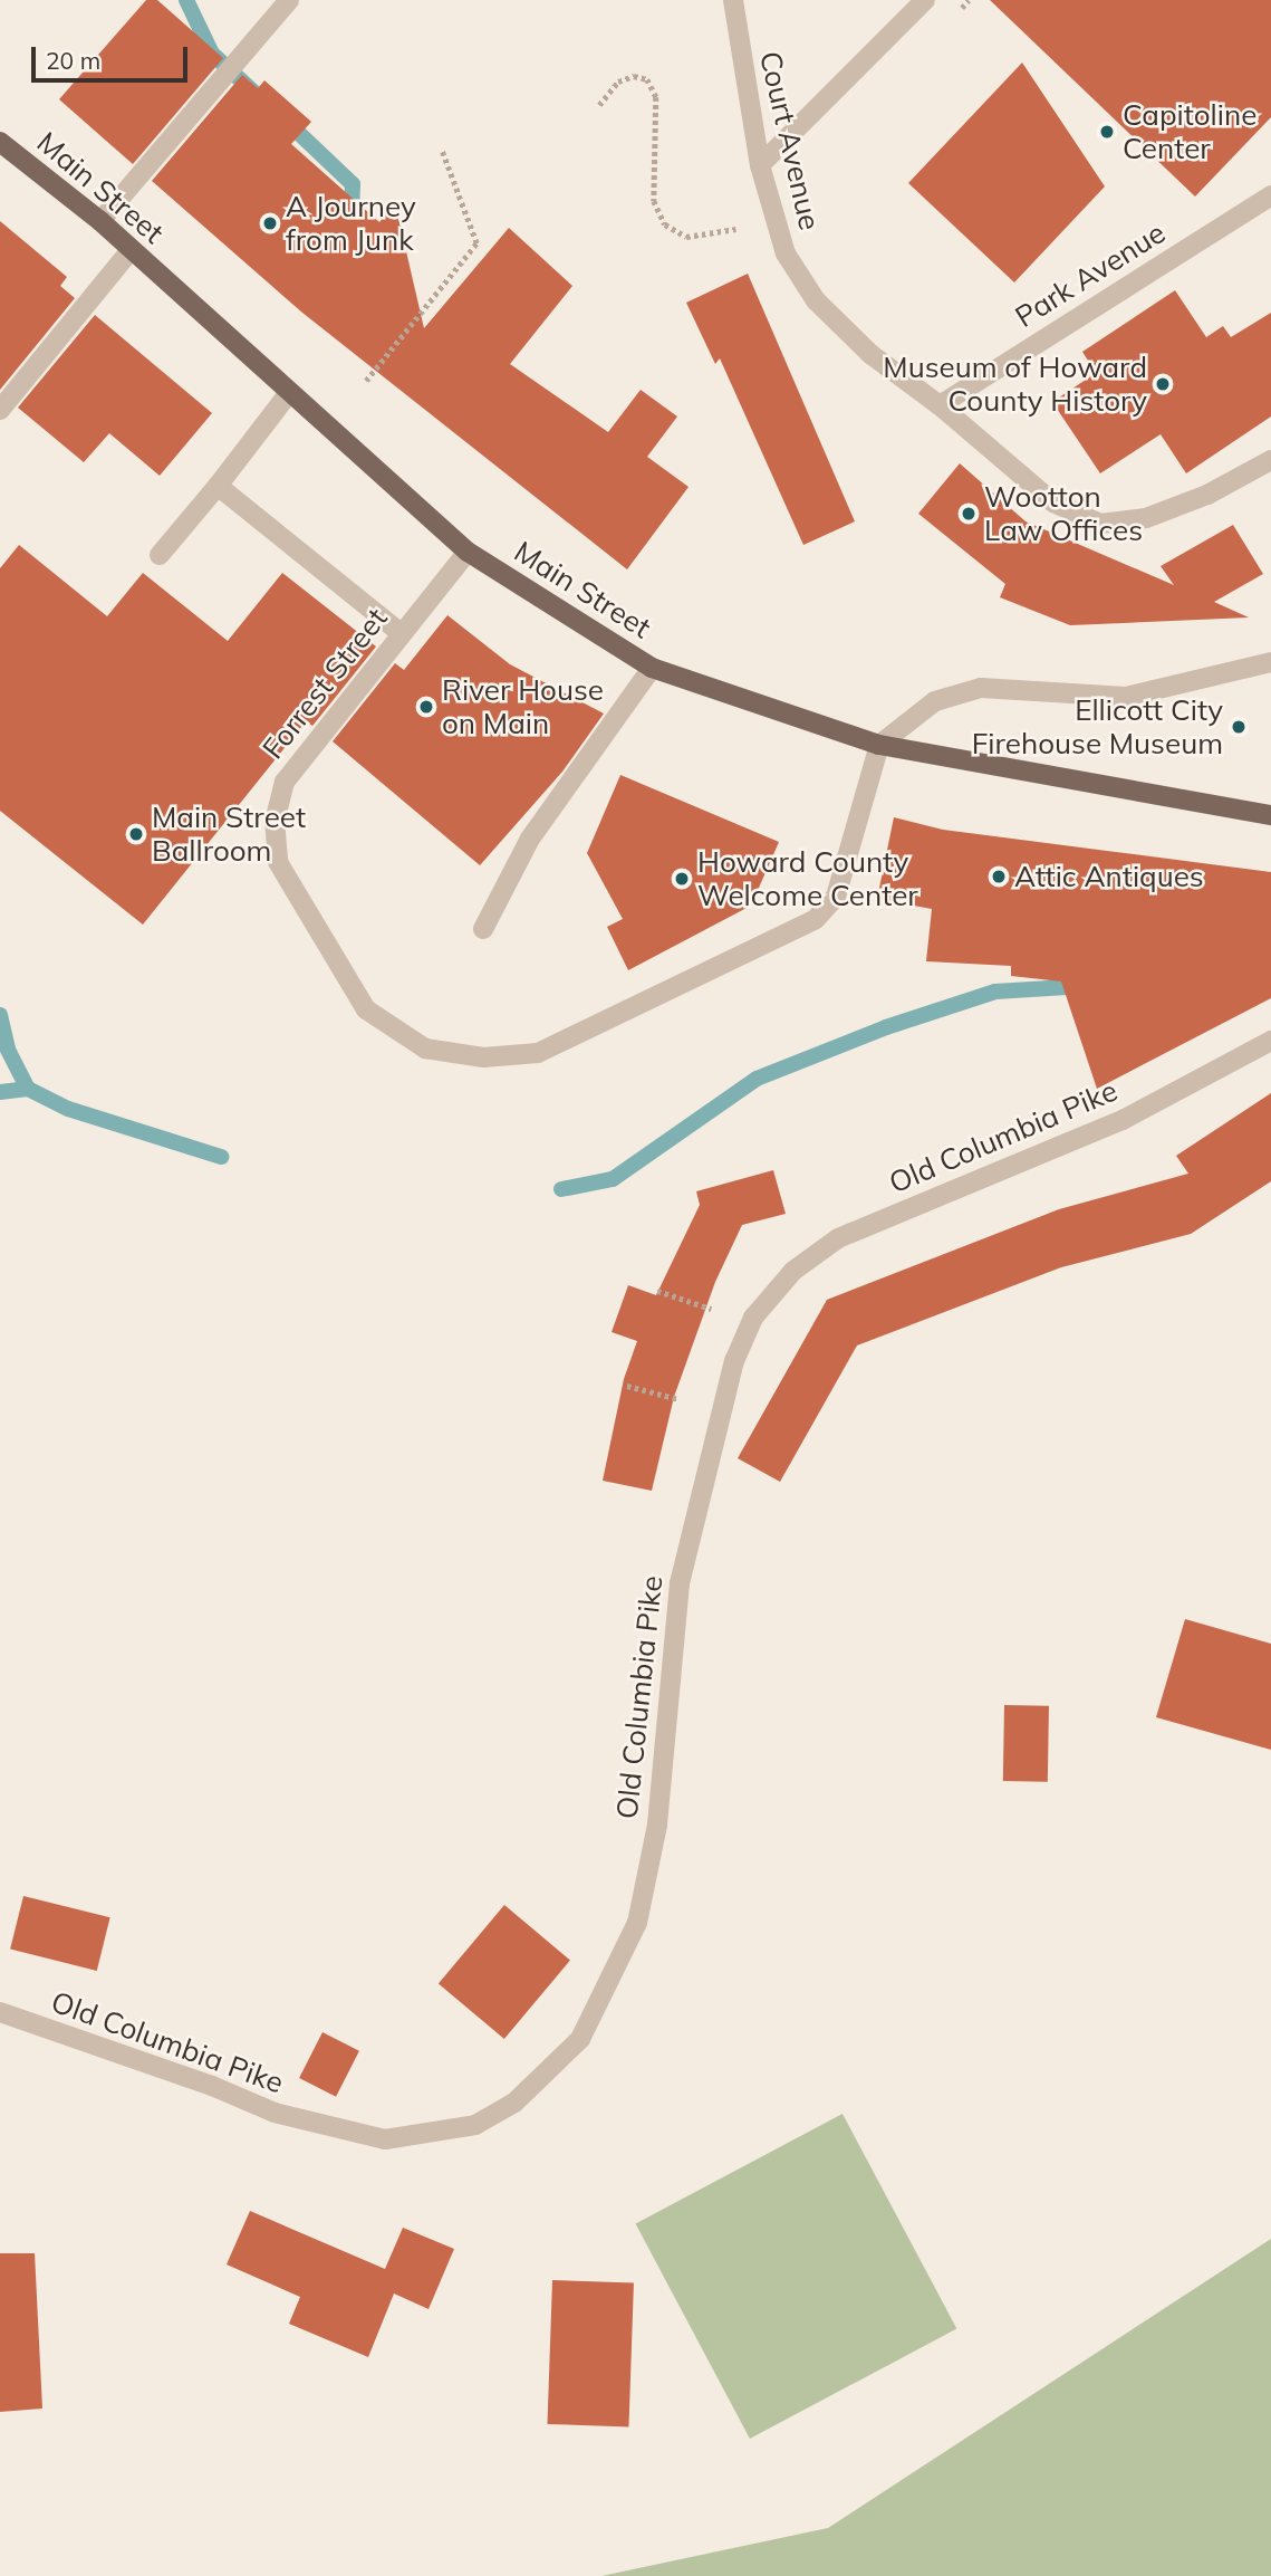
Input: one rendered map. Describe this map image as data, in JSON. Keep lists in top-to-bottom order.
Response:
{
  "streets": {
    "main road": ["Main Street"],
    "street": [
      "Court Avenue",
      "Park Avenue",
      "Forrest Street",
      "Old Columbia Pike"
    ]
  },
  "crossings": [
    ["Court Avenue", "Park Avenue"],
    ["Main Street", "Forrest Street"]
  ],
  "places": [
    "Capitoline Center",
    "A Journey from Junk",
    "Museum of Howard County History",
    "Wootton Law Offices",
    "River House on Main",
    "Ellicott City Firehouse Museum",
    "Main Street Ballroom",
    "Attic Antiques",
    "Howard County Welcome Center"
  ],
  "scale_bar": "20 m"
}
